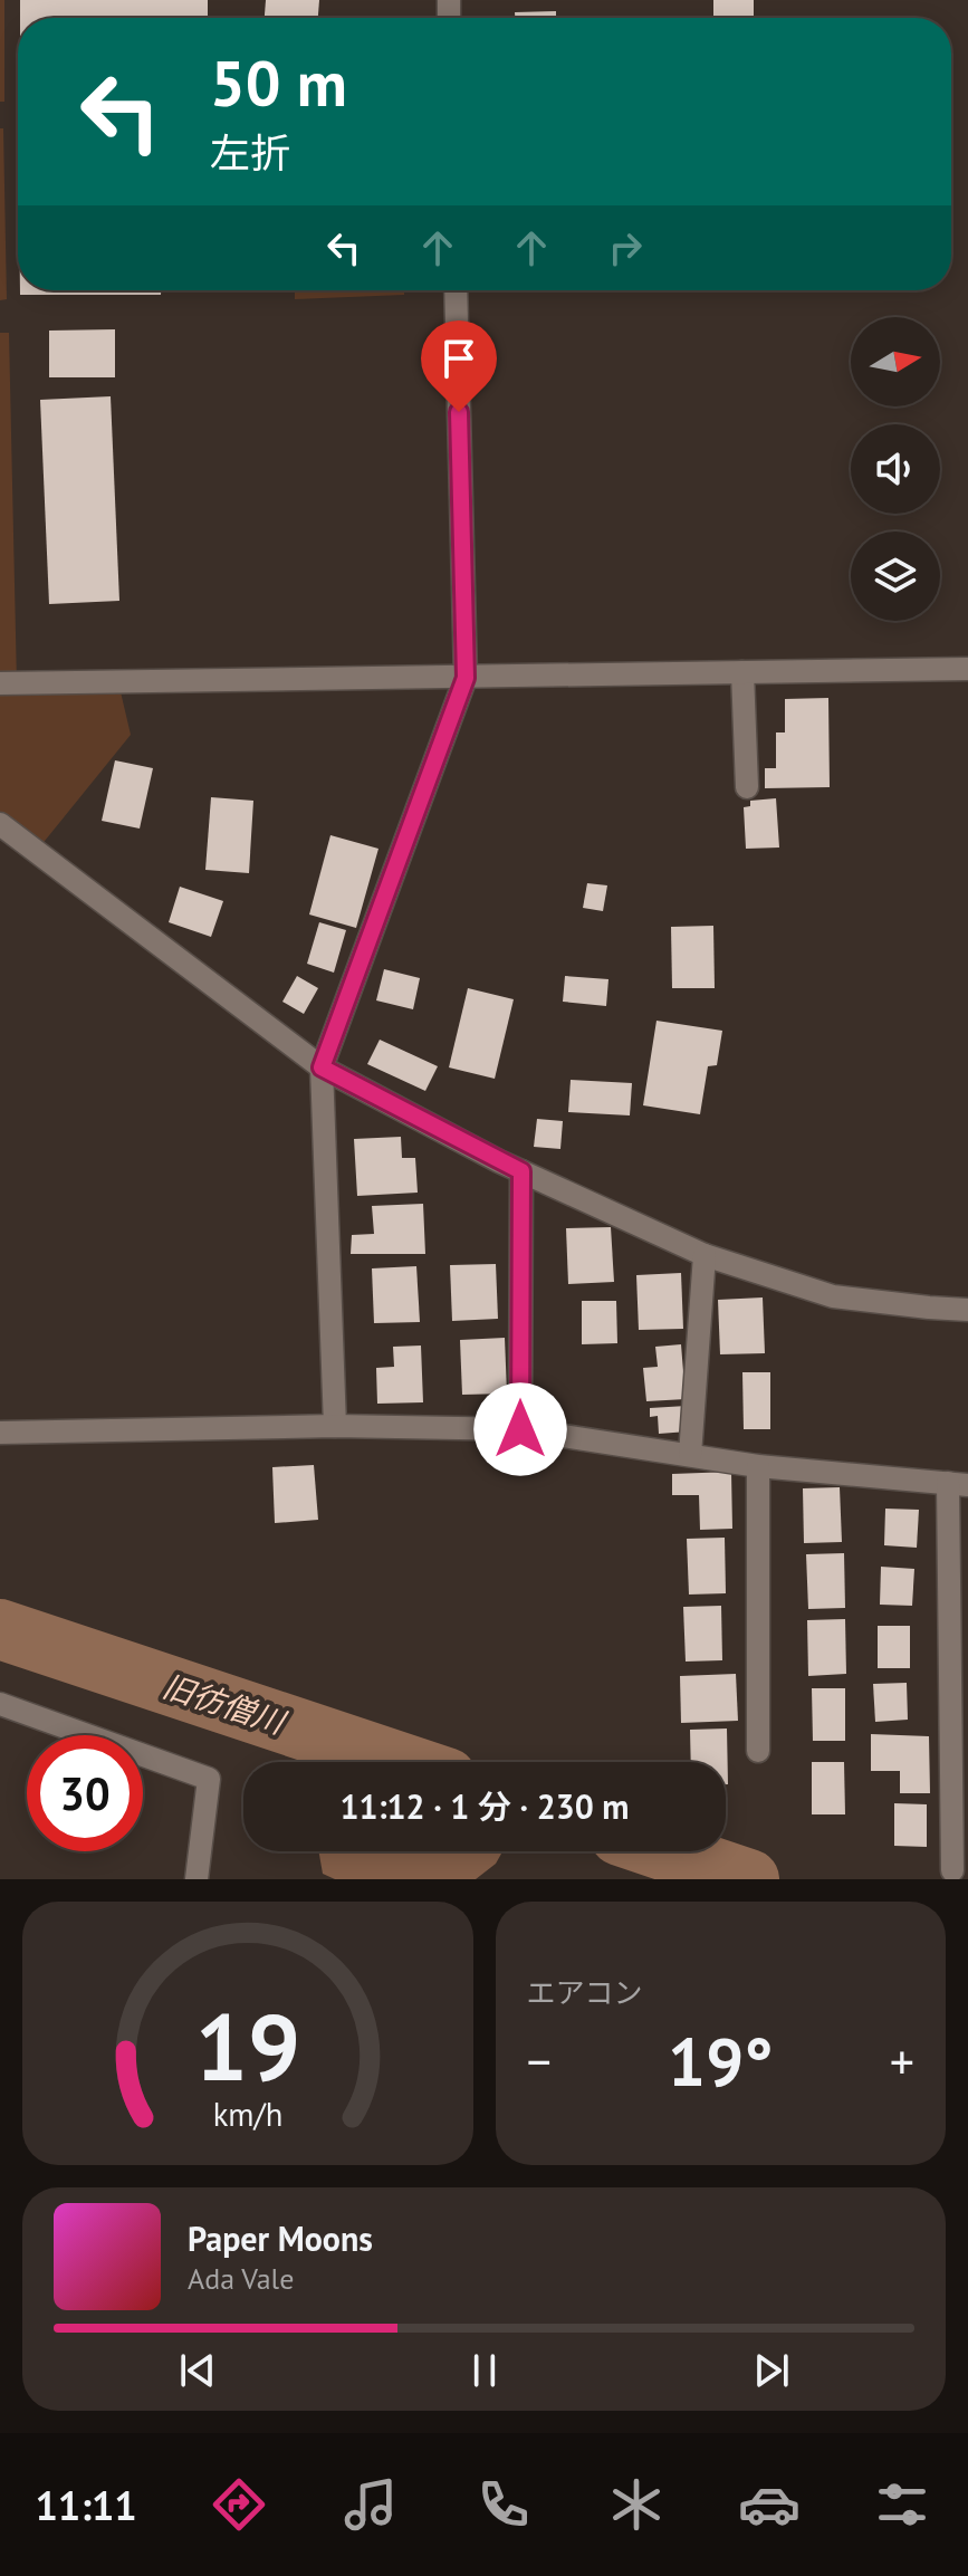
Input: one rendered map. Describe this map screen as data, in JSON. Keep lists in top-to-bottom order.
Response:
{
  "water": ["旧彷僧川"],
  "north": "right",
  "page": {
    "turn": ["50 m", "左折"],
    "limit": "30",
    "trip": "11:12 · 1 分 · 230 m",
    "tile": "エアコン",
    "heat": ["−", "19°", "+"],
    "song": ["Paper Moons", "Ada Vale"],
    "tabs": "11:11",
    "gauge": ["19", "km/h"]
  }
}
